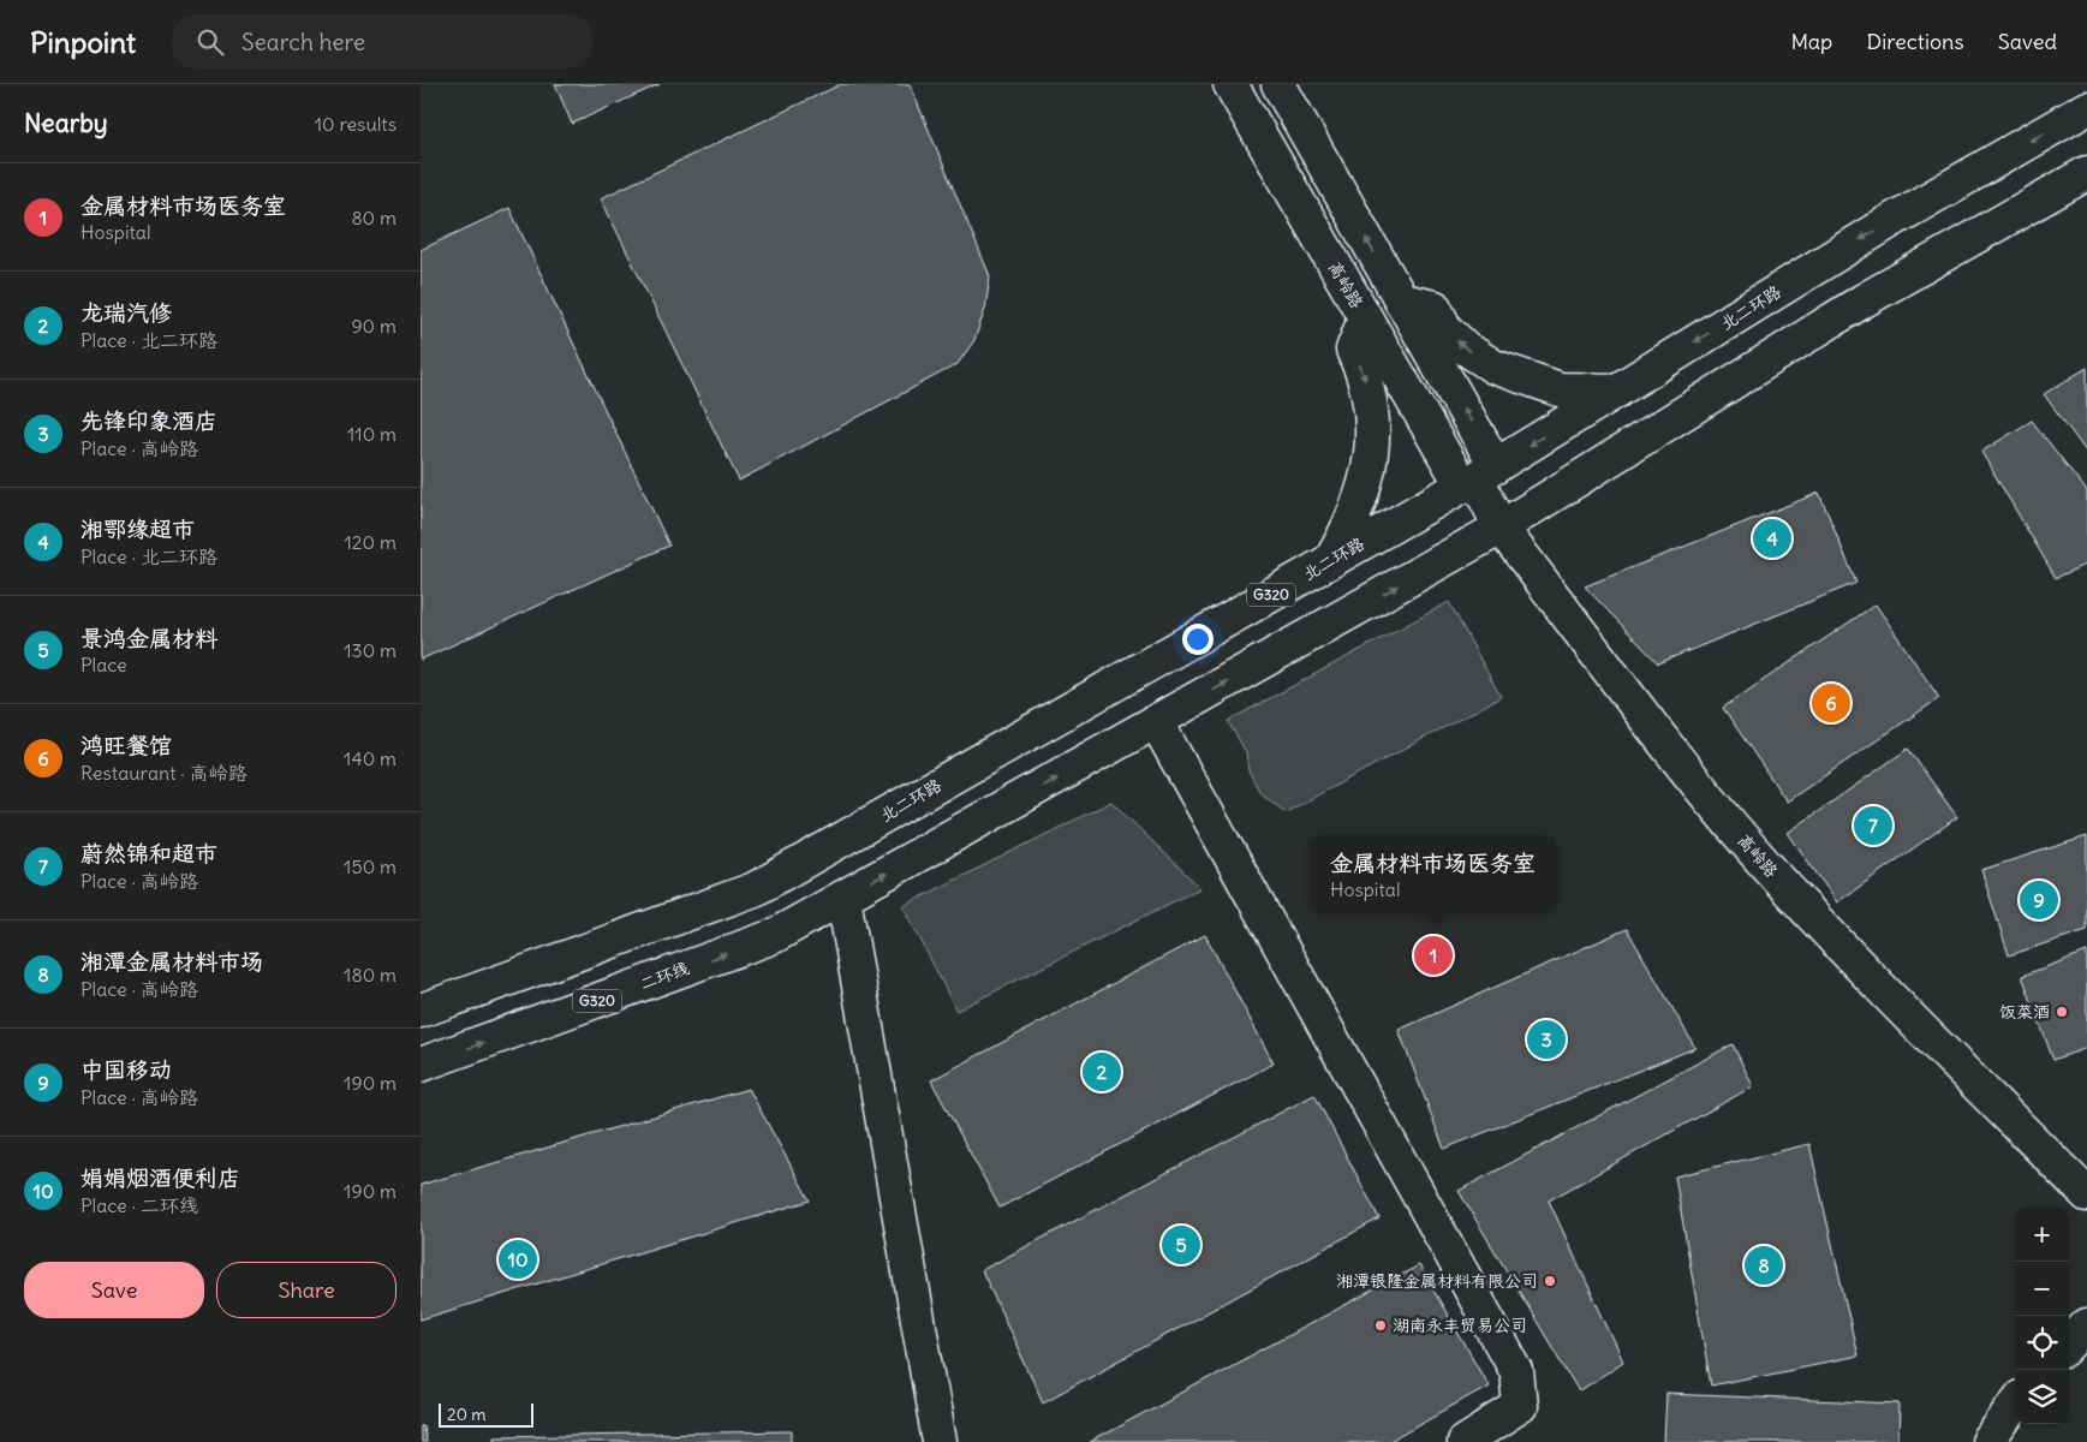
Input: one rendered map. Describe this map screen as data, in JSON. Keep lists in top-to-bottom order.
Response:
{
  "streets": {
    "main road": [
      "高岭路",
      "北二环路",
      "G320",
      "二环线"
    ]
  },
  "crossings": [
    ["高岭路", "北二环路"],
    ["高岭路", "G320"],
    ["G320", "二环线"]
  ],
  "one_way": ["二环线"],
  "places": ["饭菜酒", "湘潭银隆金属材料有限公司", "湖南永丰贸易公司"],
  "scale_bar": "20 m",
  "page": {
    "header": "Pinpoint",
    "search": "Search here",
    "nav": ["Map", "Directions", "Saved"],
    "heading": ["Nearby", "10 results"],
    "list": [
      {
        "mark": "1",
        "name": "金属材料市场医务室",
        "note": "Hospital",
        "value": "80 m"
      },
      {
        "mark": "2",
        "name": "龙瑞汽修",
        "note": "Place · 北二环路",
        "value": "90 m"
      },
      {
        "mark": "3",
        "name": "先锋印象酒店",
        "note": "Place · 高岭路",
        "value": "110 m"
      },
      {
        "mark": "4",
        "name": "湘鄂缘超市",
        "note": "Place · 北二环路",
        "value": "120 m"
      },
      {
        "mark": "5",
        "name": "景鸿金属材料",
        "note": "Place",
        "value": "130 m"
      },
      {
        "mark": "6",
        "name": "鸿旺餐馆",
        "note": "Restaurant · 高岭路",
        "value": "140 m"
      },
      {
        "mark": "7",
        "name": "蔚然锦和超市",
        "note": "Place · 高岭路",
        "value": "150 m"
      },
      {
        "mark": "8",
        "name": "湘潭金属材料市场",
        "note": "Place · 高岭路",
        "value": "180 m"
      },
      {
        "mark": "9",
        "name": "中国移动",
        "note": "Place · 高岭路",
        "value": "190 m"
      },
      {
        "mark": "10",
        "name": "娟娟烟酒便利店",
        "note": "Place · 二环线",
        "value": "190 m"
      }
    ],
    "pins": [
      "4",
      "6",
      "7",
      "9",
      "1",
      "3",
      "2",
      "5",
      "10",
      "8"
    ],
    "popup": ["金属材料市场医务室", "Hospital"],
    "map_buttons": ["+", "−"],
    "buttons": ["Save", "Share"],
    "scale": "20 m"
  }
}
